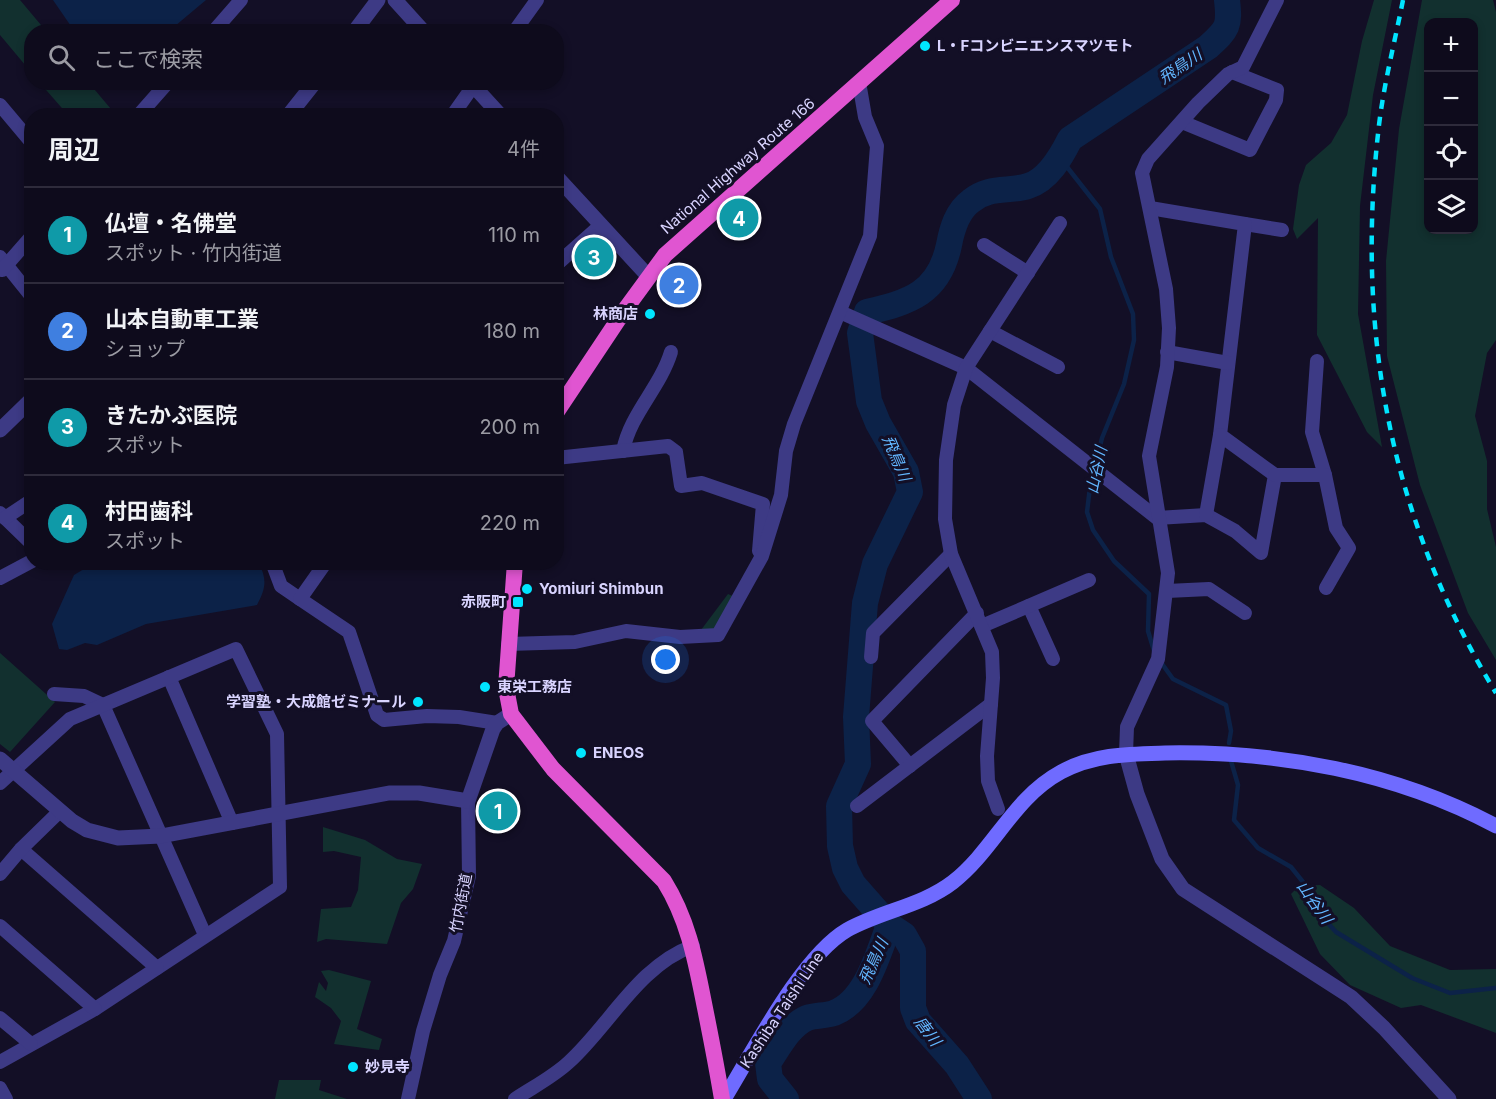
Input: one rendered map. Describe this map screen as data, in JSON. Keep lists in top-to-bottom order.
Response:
{
  "streets": {
    "highway": ["National Highway Route 166"],
    "main road": ["Kashiba Taishi Line"],
    "street": ["竹内街道"]
  },
  "water": ["飛鳥川", "山谷川", "唐川"],
  "places": {
    "other": [
      "L・Fコンビニエンスマツモト",
      "林商店",
      "Yomiuri Shimbun",
      "東栄工務店",
      "学習塾・大成館ゼミナール",
      "ENEOS",
      "妙見寺"
    ],
    "transit": ["赤阪町"]
  },
  "page": {
    "map_buttons": ["+", "−"],
    "search": "ここで検索",
    "heading": ["周辺", "4件"],
    "list": [
      {
        "mark": "1",
        "name": "仏壇・名佛堂",
        "note": "スポット · 竹内街道",
        "value": "110 m"
      },
      {
        "mark": "2",
        "name": "山本自動車工業",
        "note": "ショップ",
        "value": "180 m"
      },
      {
        "mark": "3",
        "name": "きたかぶ医院",
        "note": "スポット",
        "value": "200 m"
      },
      {
        "mark": "4",
        "name": "村田歯科",
        "note": "スポット",
        "value": "220 m"
      }
    ],
    "pins": [
      "4",
      "3",
      "2",
      "1"
    ]
  }
}
